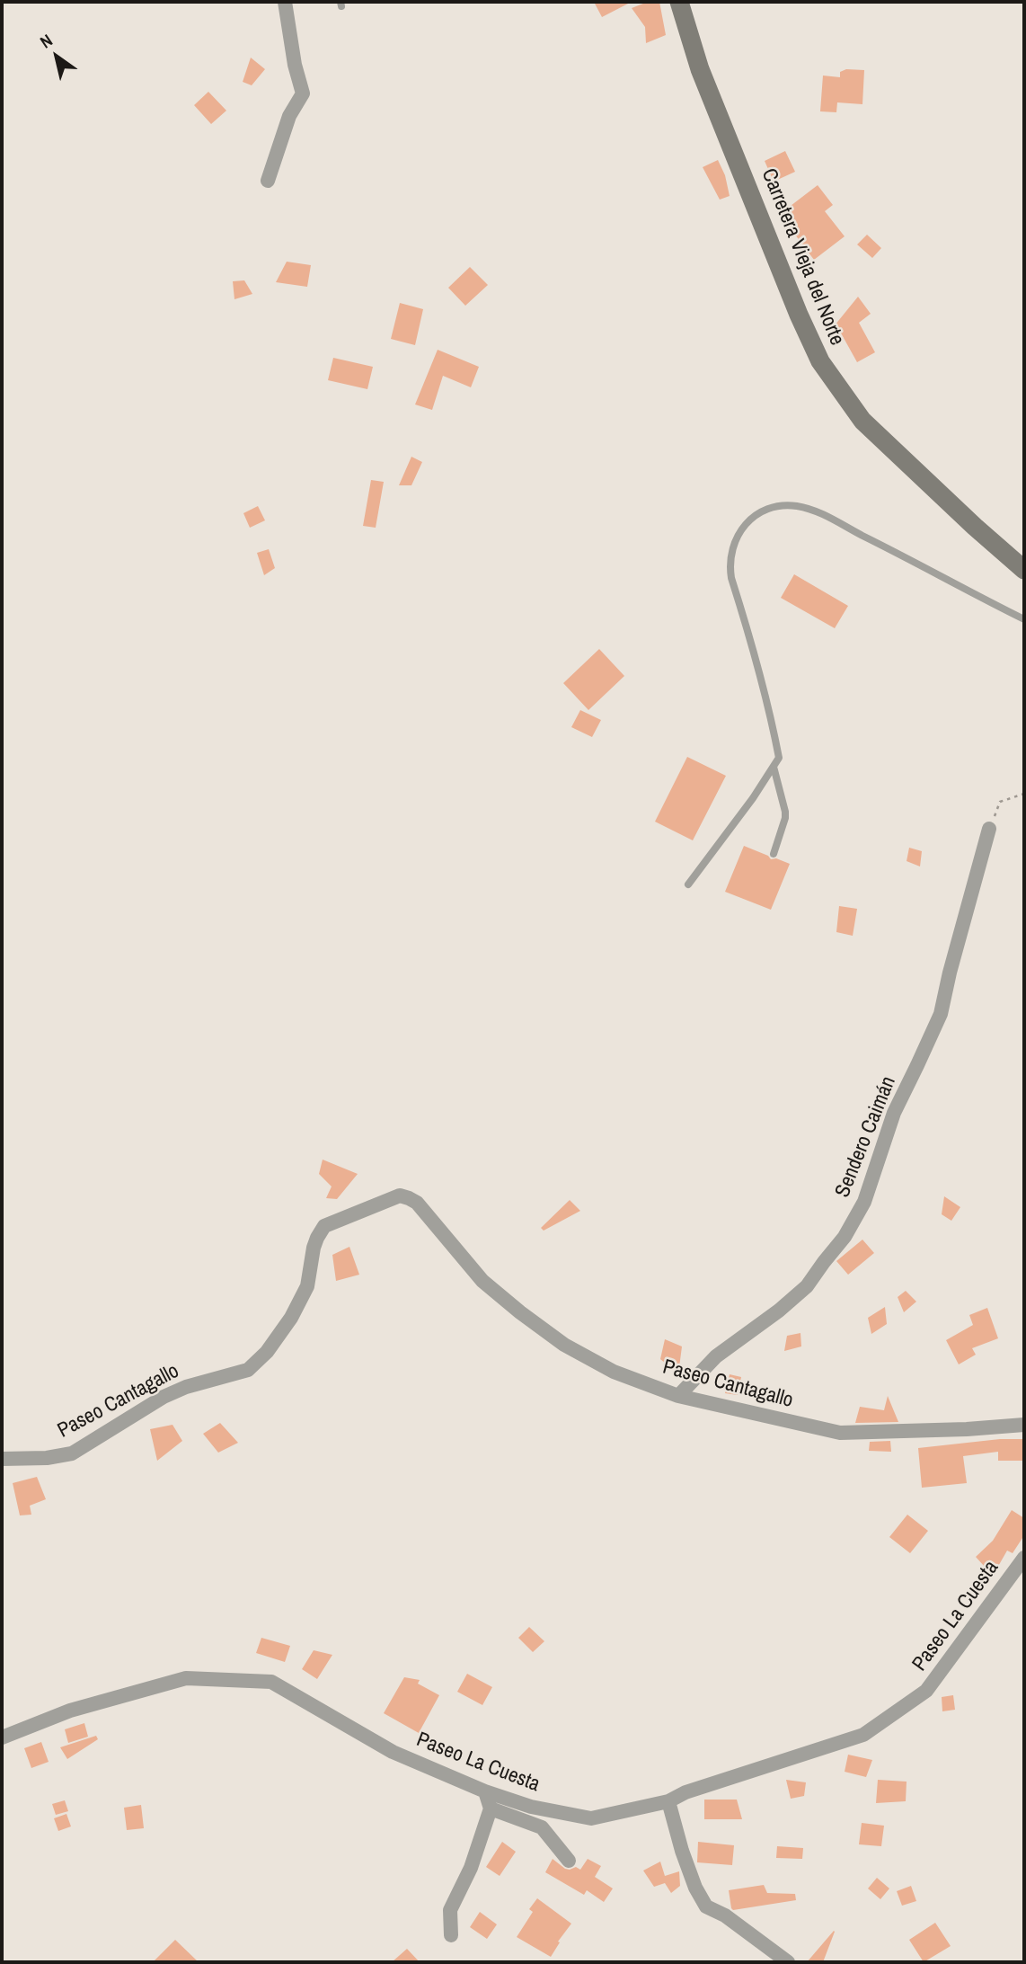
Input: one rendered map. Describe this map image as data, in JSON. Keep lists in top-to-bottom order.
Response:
{
  "streets": {
    "street": [
      "Carretera Vieja del Norte",
      "Sendero Caimán",
      "Paseo Cantagallo",
      "Paseo La Cuesta"
    ]
  },
  "crossings": [
    ["Sendero Caimán", "Paseo Cantagallo"]
  ],
  "north": "top left"
}
